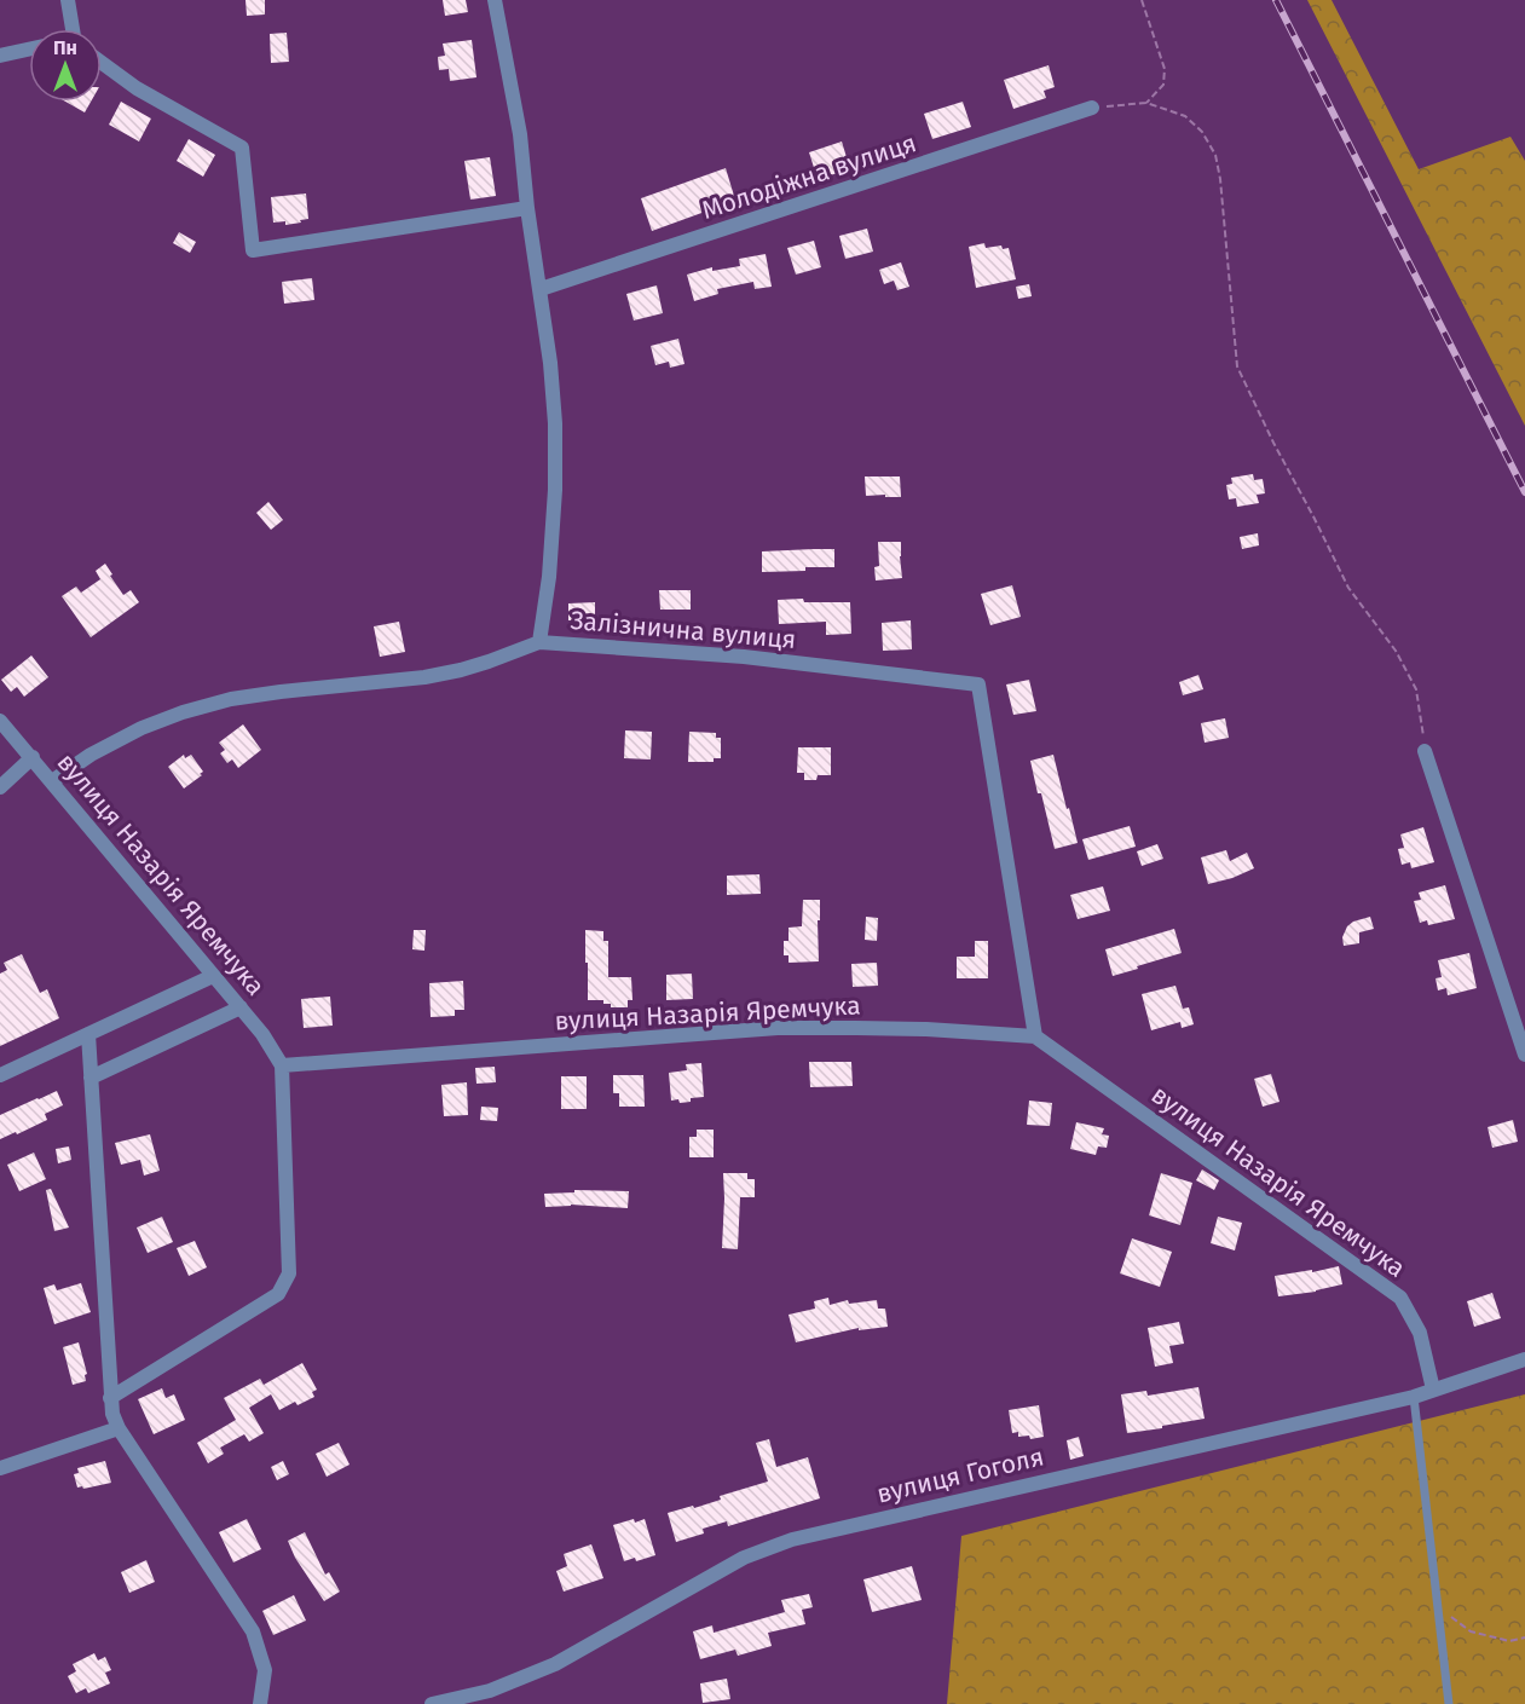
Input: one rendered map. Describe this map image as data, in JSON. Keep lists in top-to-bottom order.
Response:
{
  "streets": {
    "street": [
      "Молодіжна вулиця",
      "Залізнична вулиця",
      "вулиця Назарія Яремчука",
      "вулиця Гоголя"
    ]
  },
  "crossings": [
    ["Залізнична вулиця", "вулиця Назарія Яремчука"],
    ["вулиця Назарія Яремчука", "вулиця Гоголя"]
  ],
  "north": "top"
}
